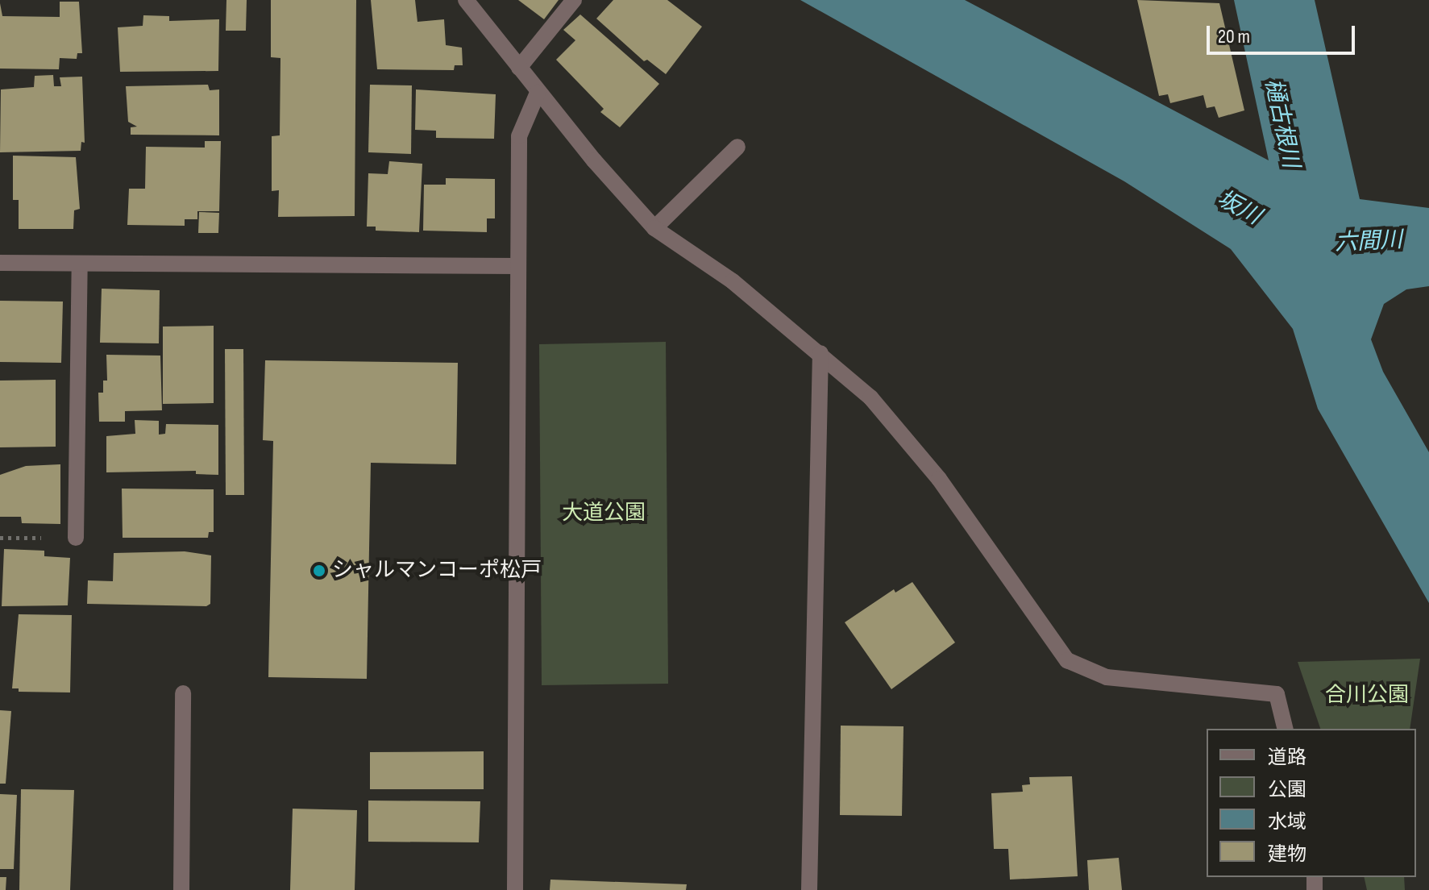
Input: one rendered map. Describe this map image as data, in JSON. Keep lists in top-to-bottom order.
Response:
{
  "water": ["樋古根川", "坂川", "六間川"],
  "parks": ["大道公園", "合川公園"],
  "places": ["シャルマンコーポ松戸"],
  "legend": [
    "道路",
    "公園",
    "水域",
    "建物"
  ],
  "scale_bar": "20 m"
}
